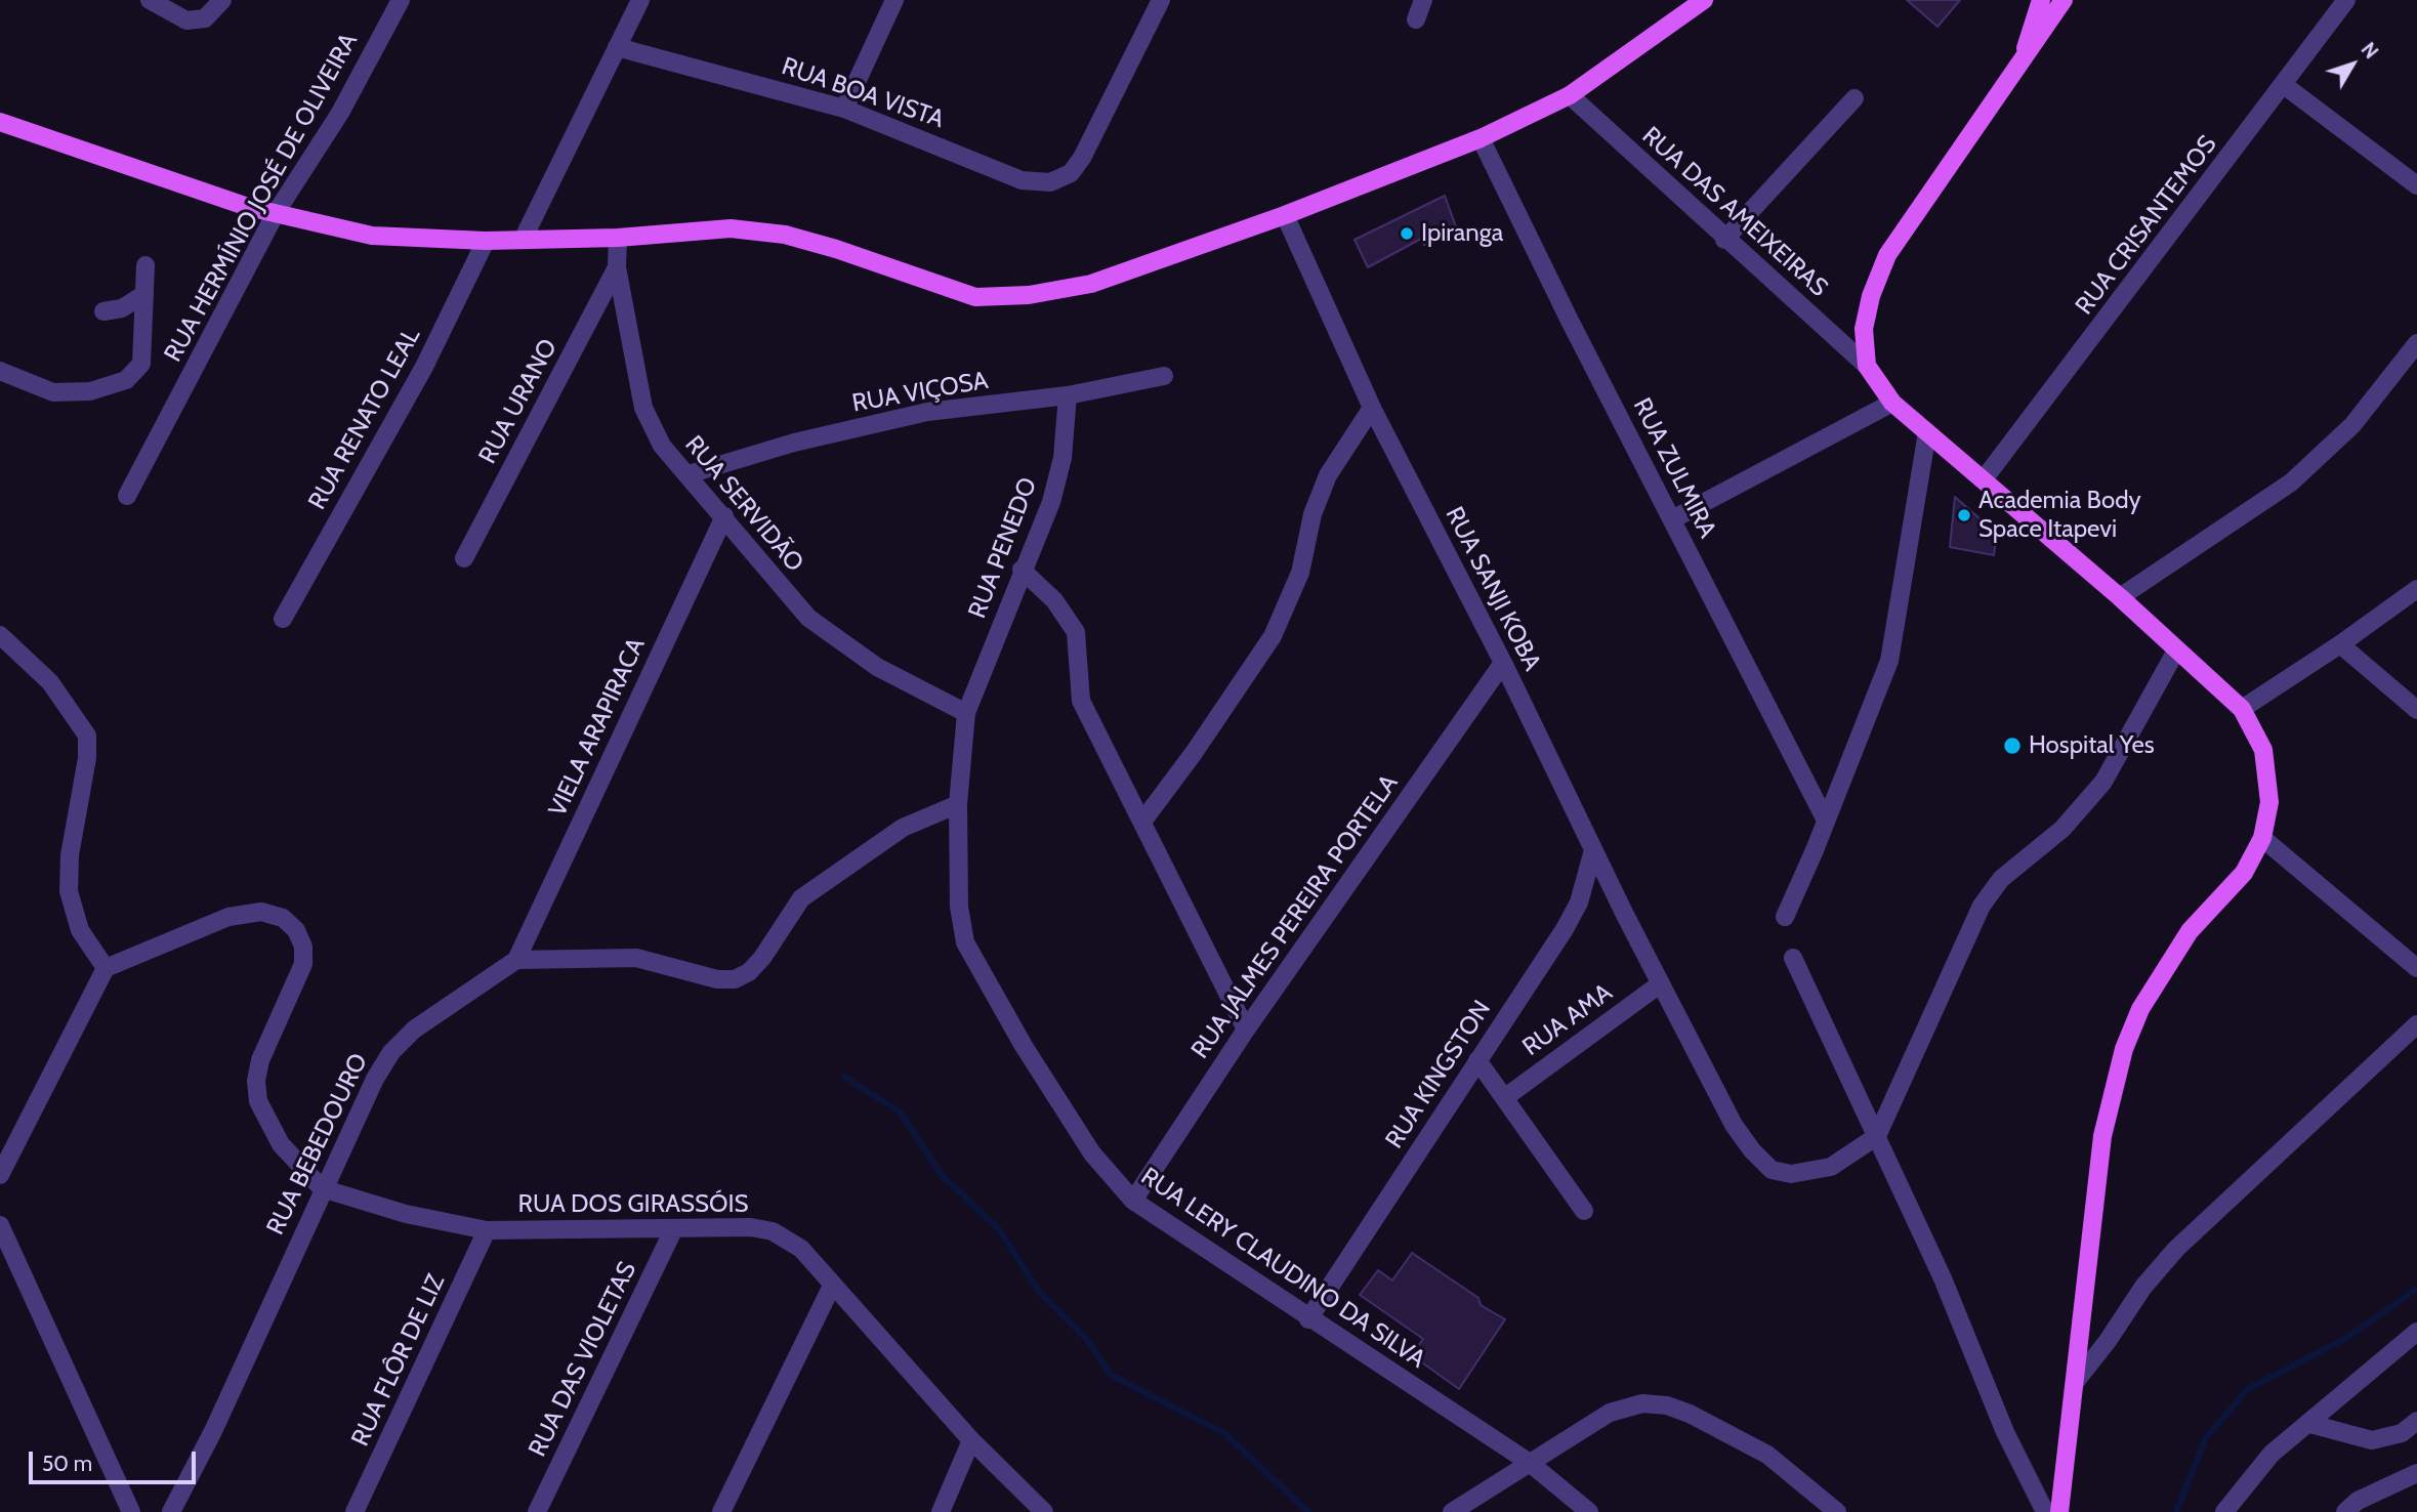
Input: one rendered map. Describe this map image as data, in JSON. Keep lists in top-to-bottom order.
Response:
{
  "streets": {
    "street": [
      "RUA BOA VISTA",
      "RUA HERMÍNIO JOSÉ DE OLIVEIRA",
      "RUA DAS AMEIXEIRAS",
      "RUA CRISANTEMOS",
      "RUA VIÇOSA",
      "RUA URANO",
      "RUA RENATO LEAL",
      "RUA ZULMIRA",
      "RUA SERVIDÃO",
      "RUA PENEDO",
      "RUA SANJI KOBA",
      "VIELA ARAPIRACA",
      "RUA JALMES PEREIRA PORTELA",
      "RUA AMA",
      "RUA KINGSTON",
      "RUA BEBEDOURO",
      "RUA DOS GIRASSÓIS",
      "RUA LERY CLAUDINO DA SILVA",
      "RUA DAS VIOLETAS",
      "RUA FLÔR DE LIZ"
    ]
  },
  "crossings": [
    ["RUA VIÇOSA", "RUA SERVIDÃO"],
    ["RUA VIÇOSA", "RUA PENEDO"],
    ["RUA URANO", "RUA SERVIDÃO"],
    ["RUA SERVIDÃO", "RUA PENEDO"],
    ["RUA SERVIDÃO", "VIELA ARAPIRACA"],
    ["RUA SERVIDÃO", "RUA LERY CLAUDINO DA SILVA"],
    ["RUA PENEDO", "RUA LERY CLAUDINO DA SILVA"],
    ["RUA SANJI KOBA", "RUA JALMES PEREIRA PORTELA"],
    ["RUA SANJI KOBA", "RUA AMA"],
    ["RUA SANJI KOBA", "RUA KINGSTON"],
    ["VIELA ARAPIRACA", "RUA BEBEDOURO"],
    ["RUA JALMES PEREIRA PORTELA", "RUA LERY CLAUDINO DA SILVA"],
    ["RUA KINGSTON", "RUA LERY CLAUDINO DA SILVA"],
    ["RUA BEBEDOURO", "RUA DOS GIRASSÓIS"],
    ["RUA DOS GIRASSÓIS", "RUA DAS VIOLETAS"],
    ["RUA DOS GIRASSÓIS", "RUA FLÔR DE LIZ"]
  ],
  "places": ["Ipiranga", "Academia Body Space Itapevi", "Hospital Yes"],
  "scale_bar": "50 m",
  "north": "top right"
}
